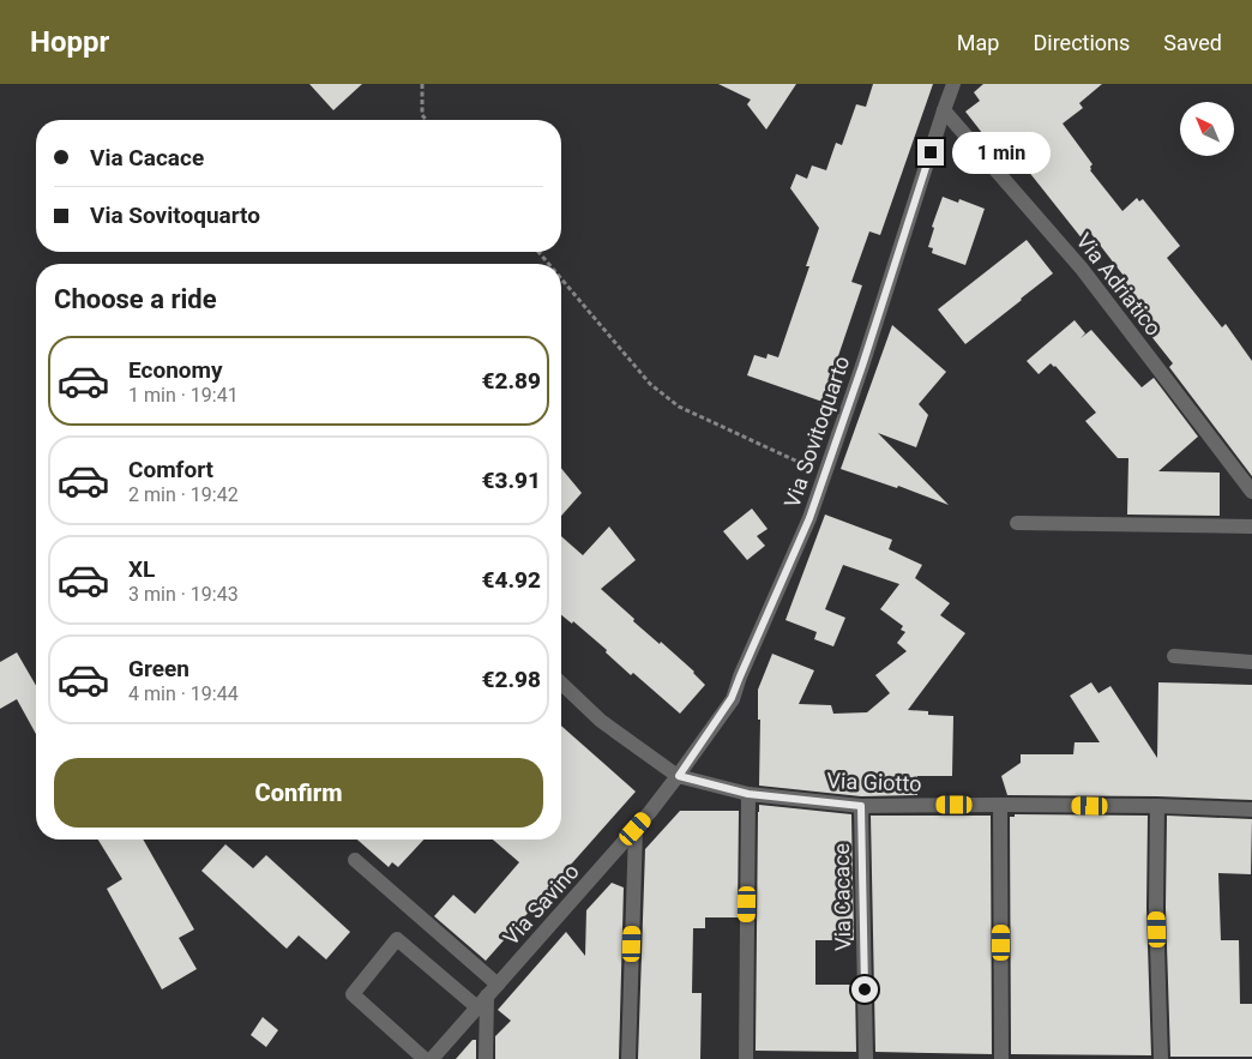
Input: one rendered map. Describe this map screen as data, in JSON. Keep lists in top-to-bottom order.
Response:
{
  "streets": {
    "street": [
      "Via Adriatico",
      "Via Sovitoquarto",
      "Via Giotto",
      "Via Cacace",
      "Via Savino"
    ]
  },
  "crossings": [
    ["Via Adriatico", "Via Sovitoquarto"],
    ["Via Sovitoquarto", "Via Giotto"],
    ["Via Sovitoquarto", "Via Savino"],
    ["Via Giotto", "Via Cacace"],
    ["Via Giotto", "Via Savino"]
  ],
  "north": "top left",
  "page": {
    "header": "Hoppr",
    "nav": ["Map", "Directions", "Saved"],
    "banner": ["Via Cacace", "Via Sovitoquarto"],
    "bubble": "1 min",
    "heading": "Choose a ride",
    "list": [
      {
        "name": "Economy",
        "note": "1 min · 19:41",
        "value": "€2.89"
      },
      {
        "name": "Comfort",
        "note": "2 min · 19:42",
        "value": "€3.91"
      },
      {
        "name": "XL",
        "note": "3 min · 19:43",
        "value": "€4.92"
      },
      {
        "name": "Green",
        "note": "4 min · 19:44",
        "value": "€2.98"
      }
    ],
    "buttons": "Confirm"
  }
}
